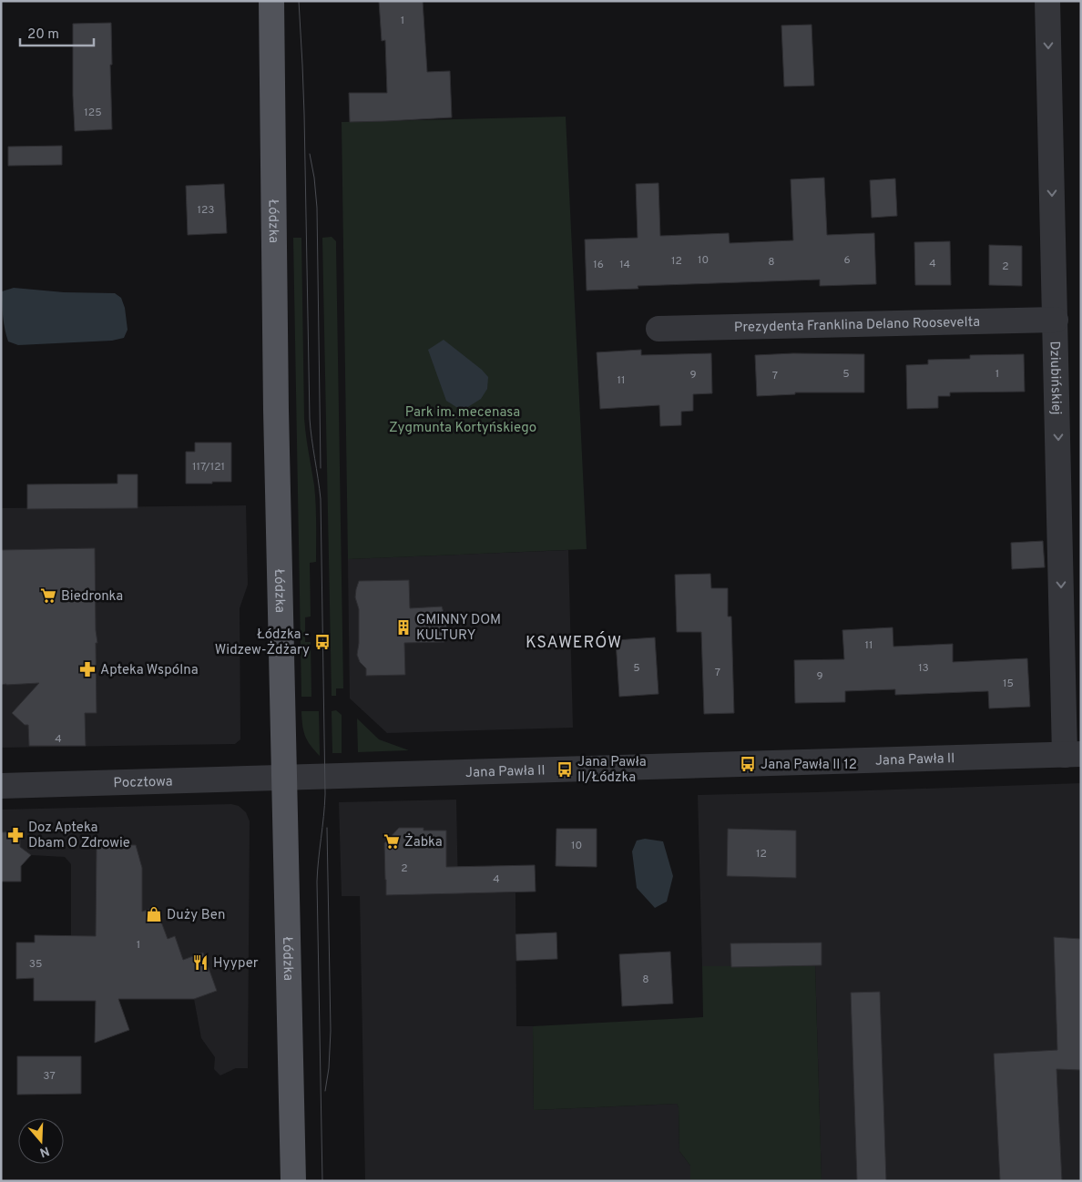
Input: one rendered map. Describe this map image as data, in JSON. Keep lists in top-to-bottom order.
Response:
{
  "streets": {
    "main road": ["Łódzka"],
    "street": [
      "Prezydenta Franklina Delano Roosevelta",
      "Dziubińskiej",
      "Jana Pawła II",
      "Pocztowa"
    ]
  },
  "crossings": [
    ["Łódzka", "Jana Pawła II"],
    ["Łódzka", "Pocztowa"],
    ["Prezydenta Franklina Delano Roosevelta", "Dziubińskiej"],
    ["Dziubińskiej", "Jana Pawła II"],
    ["Jana Pawła II", "Pocztowa"]
  ],
  "one_way": ["Dziubińskiej"],
  "districts": ["KSAWERÓW"],
  "parks": ["Park im. mecenasa Zygmunta Kortyńskiego"],
  "places": {
    "supermarket": ["Biedronka", "Żabka"],
    "building": ["GMINNY DOM KULTURY"],
    "bus stop": ["Łódzka - Widzew-Żdżary", "Jana Pawła II 12", "Jana Pawła II/Łódzka"],
    "pharmacy": ["Apteka Wspólna", "Doz Apteka Dbam O Zdrowie"],
    "shop": ["Duży Ben"],
    "restaurant": ["Hyyper"]
  },
  "house_numbers": [
    "1",
    "125",
    "123",
    "10",
    "6",
    "12",
    "8",
    "4",
    "16",
    "14",
    "2",
    "5",
    "1",
    "9",
    "7",
    "11",
    "117/121",
    "11",
    "5",
    "13",
    "7",
    "9",
    "15",
    "4",
    "10",
    "12",
    "2",
    "4",
    "1",
    "35",
    "8",
    "37"
  ],
  "scale_bar": "20 m",
  "north": "bottom"
}
